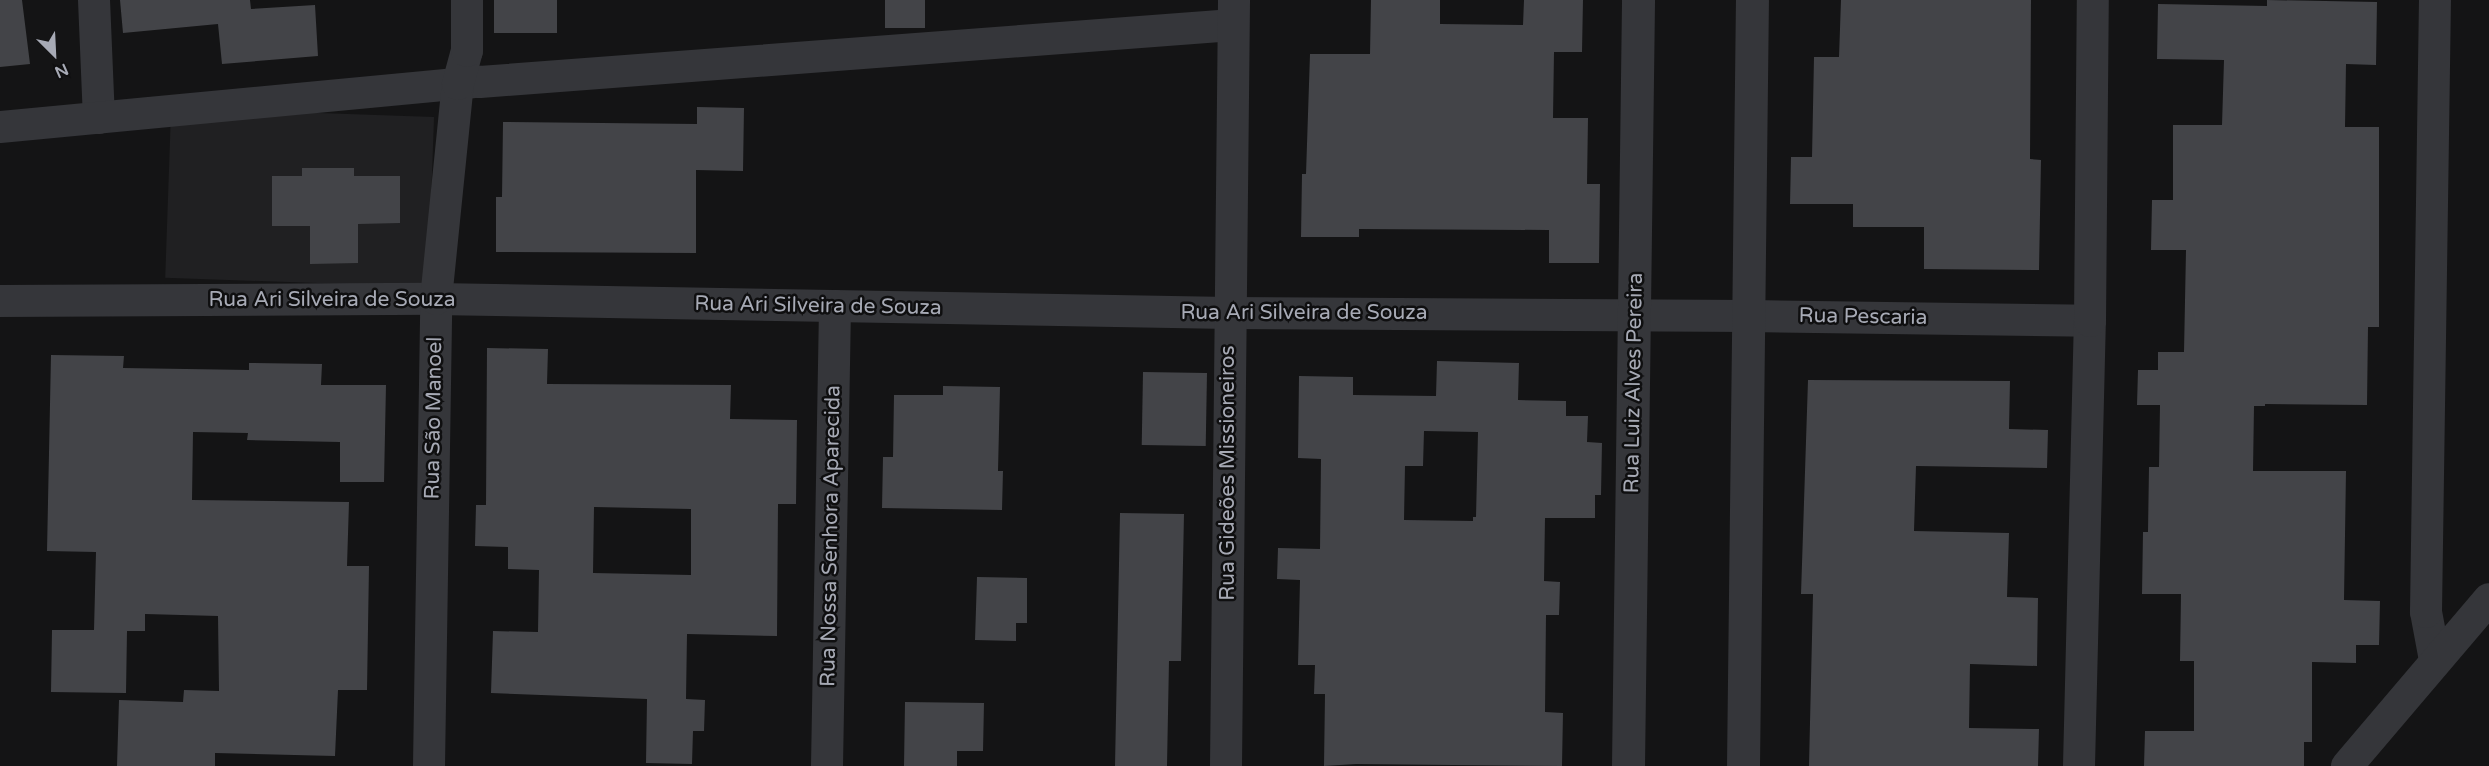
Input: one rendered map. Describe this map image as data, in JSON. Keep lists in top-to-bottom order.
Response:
{
  "streets": {
    "street": [
      "Rua Ari Silveira de Souza",
      "Rua Pescaria",
      "Rua Luiz Alves Pereira",
      "Rua São Manoel",
      "Rua Gideões Missioneiros",
      "Rua Nossa Senhora Aparecida"
    ]
  },
  "crossings": [
    ["Rua Ari Silveira de Souza", "Rua Pescaria"],
    ["Rua Ari Silveira de Souza", "Rua Luiz Alves Pereira"],
    ["Rua Ari Silveira de Souza", "Rua São Manoel"],
    ["Rua Ari Silveira de Souza", "Rua Gideões Missioneiros"],
    ["Rua Ari Silveira de Souza", "Rua Nossa Senhora Aparecida"],
    ["Rua Pescaria", "Rua Luiz Alves Pereira"]
  ],
  "north": "bottom right"
}
